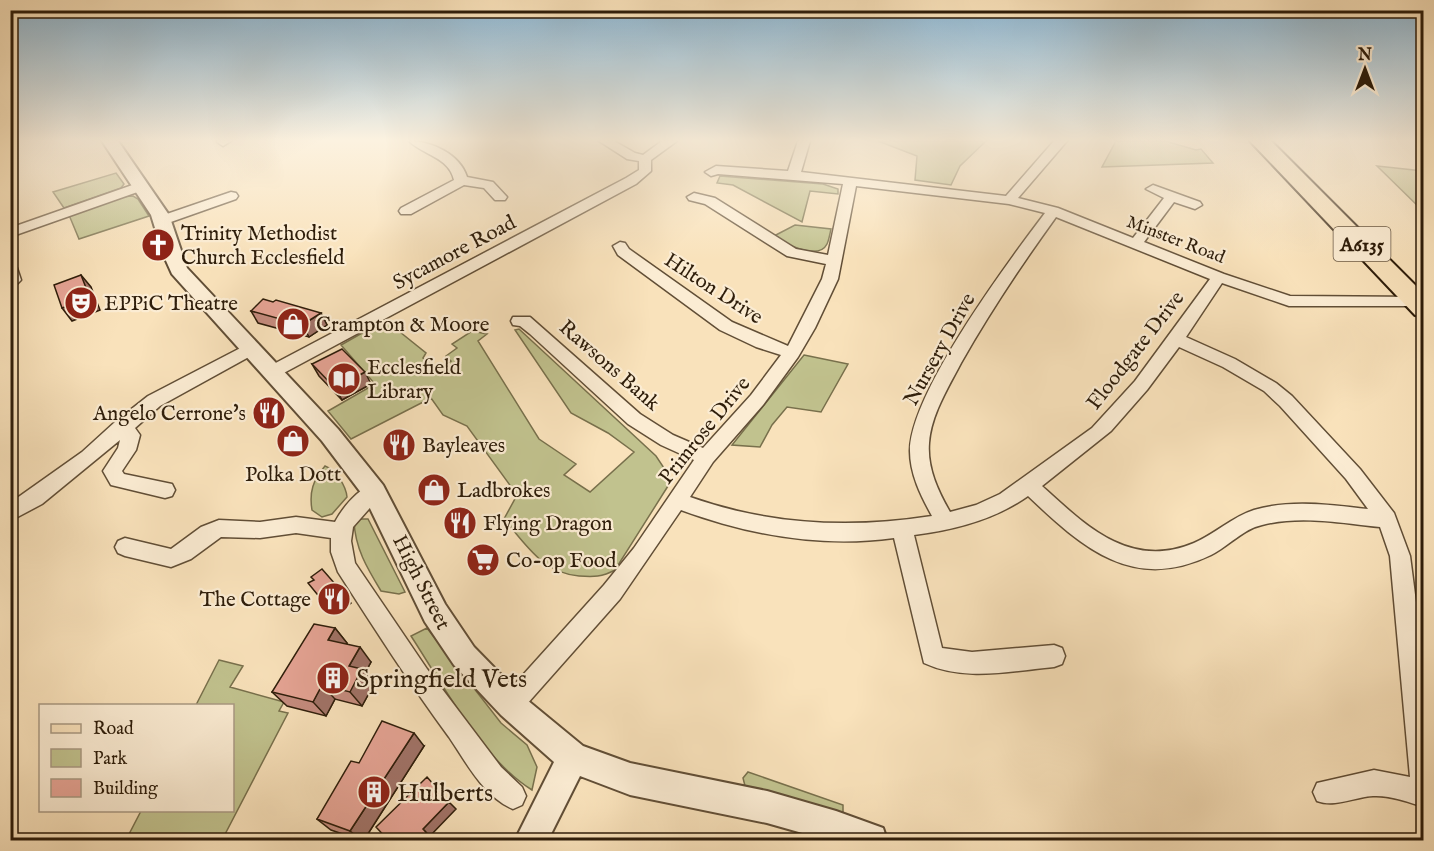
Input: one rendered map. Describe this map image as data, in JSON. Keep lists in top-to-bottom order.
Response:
{
  "streets": {
    "main road": ["A6135"],
    "street": [
      "Minster Road",
      "Sycamore Road",
      "Hilton Drive",
      "Nursery Drive",
      "Floodgate Drive",
      "Rawsons Bank",
      "Primrose Drive",
      "High Street"
    ]
  },
  "crossings": [
    ["Minster Road", "A6135"],
    ["Minster Road", "Nursery Drive"],
    ["Minster Road", "Floodgate Drive"],
    ["Minster Road", "Primrose Drive"],
    ["Sycamore Road", "High Street"],
    ["Hilton Drive", "Primrose Drive"],
    ["Nursery Drive", "Floodgate Drive"],
    ["Floodgate Drive", "Primrose Drive"],
    ["Rawsons Bank", "Primrose Drive"],
    ["Primrose Drive", "High Street"]
  ],
  "places": {
    "church": ["Trinity Methodist Church Ecclesfield"],
    "theatre": ["EPPiC Theatre"],
    "shop": ["Crampton & Moore", "Polka Dott", "Ladbrokes"],
    "library": ["Ecclesfield Library"],
    "restaurant": [
      "Angelo Cerrone's",
      "Bayleaves",
      "Flying Dragon",
      "The Cottage"
    ],
    "supermarket": ["Co-op Food"],
    "building": ["Springfield Vets", "Hulberts"]
  },
  "legend": ["Road", "Park", "Building"],
  "north": "top"
}
